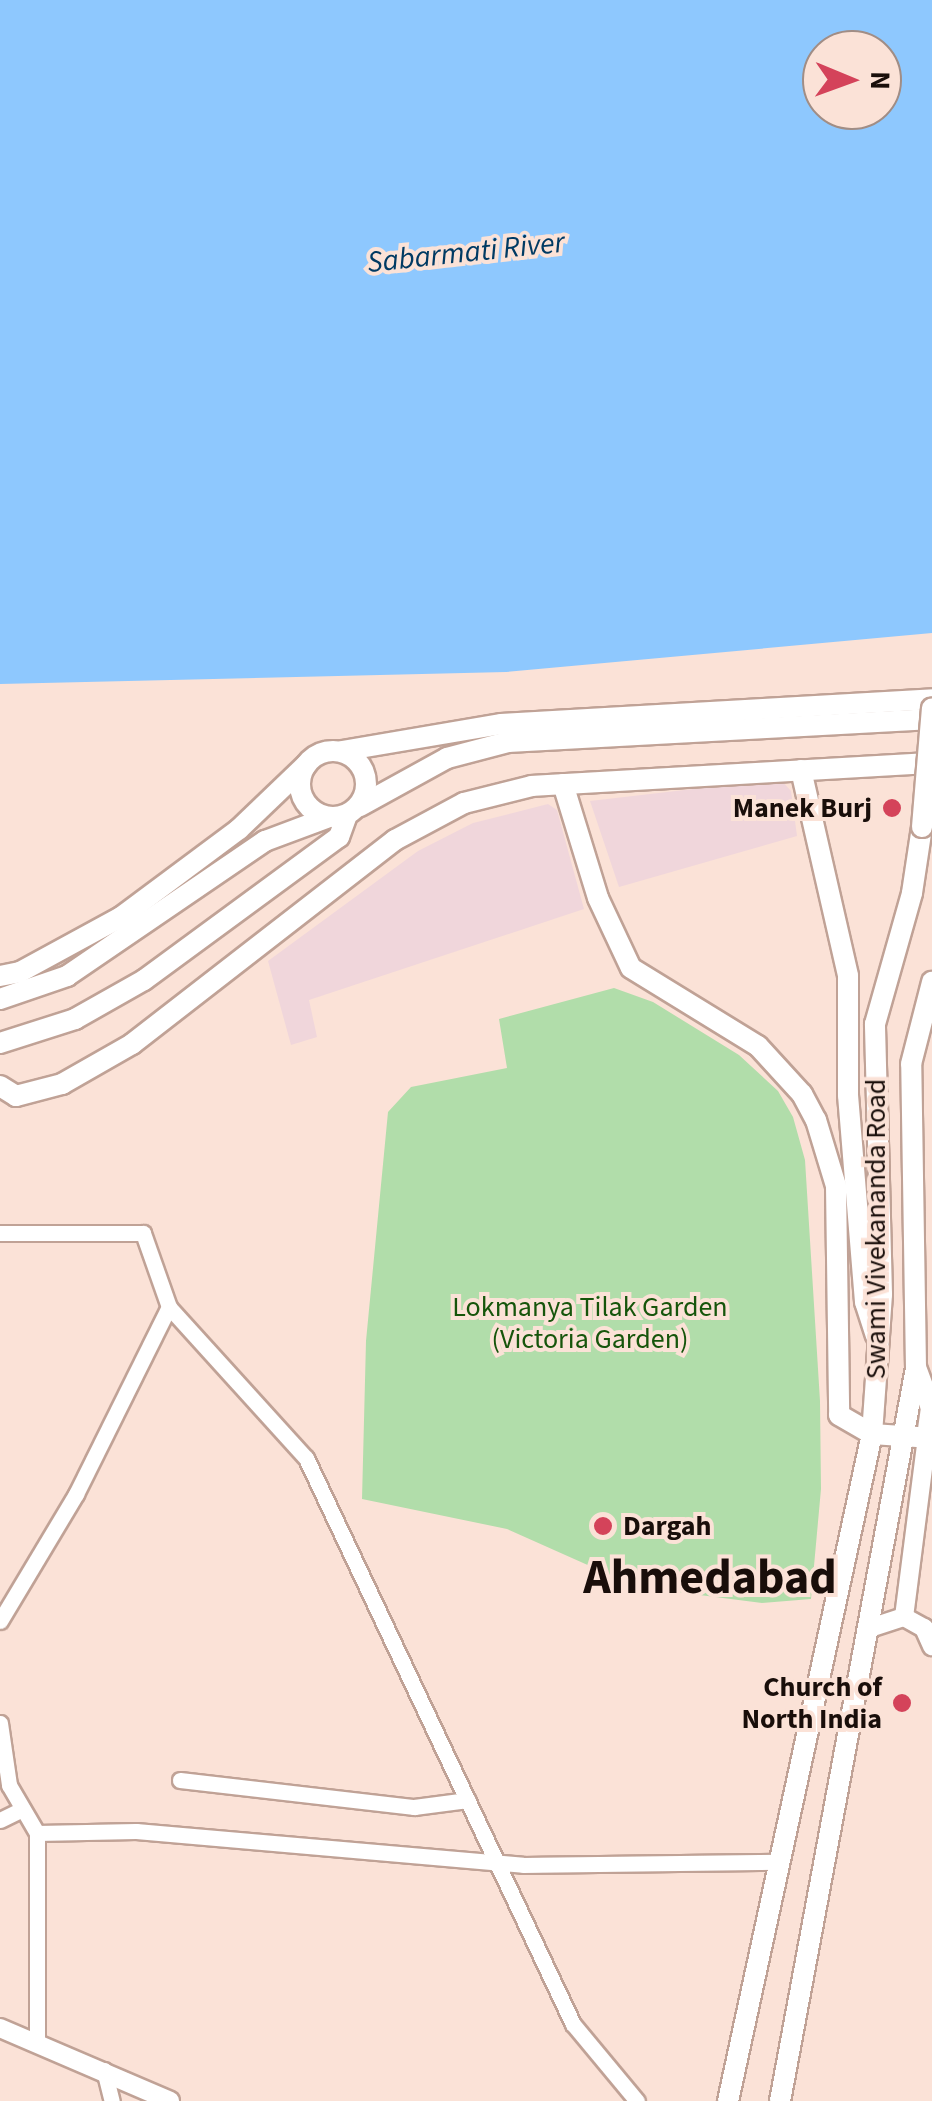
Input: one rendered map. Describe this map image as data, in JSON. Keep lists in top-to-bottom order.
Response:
{
  "streets": {
    "main road": ["Swami Vivekananda Road"]
  },
  "districts": ["Ahmedabad"],
  "water": ["Sabarmati River"],
  "parks": ["Lokmanya Tilak Garden (Victoria Garden)"],
  "places": ["Manek Burj", "Dargah", "Church of North India"],
  "north": "right"
}
